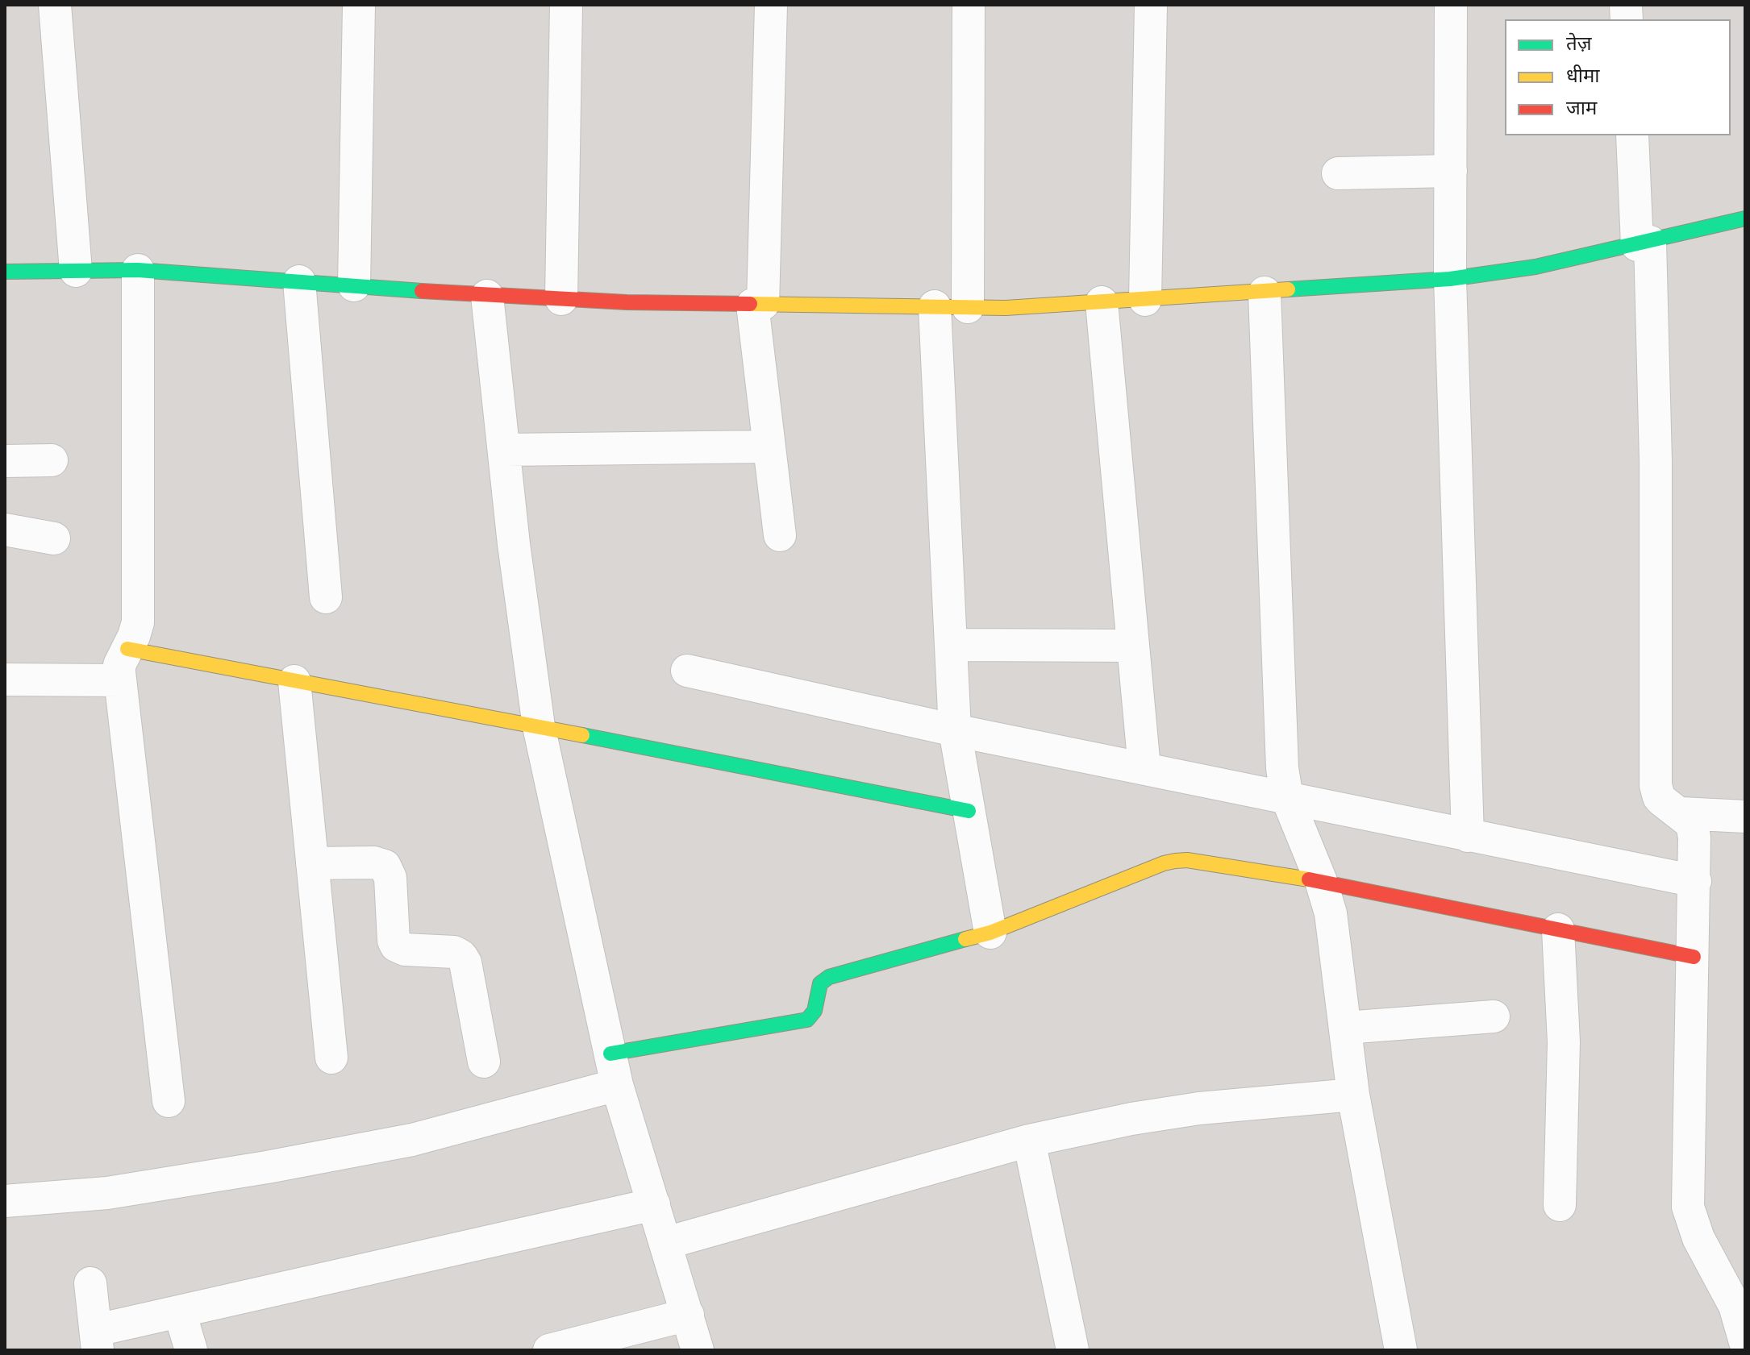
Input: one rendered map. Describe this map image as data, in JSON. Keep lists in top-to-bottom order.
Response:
{
  "legend": ["तेज़", "धीमा", "जाम"]
}
